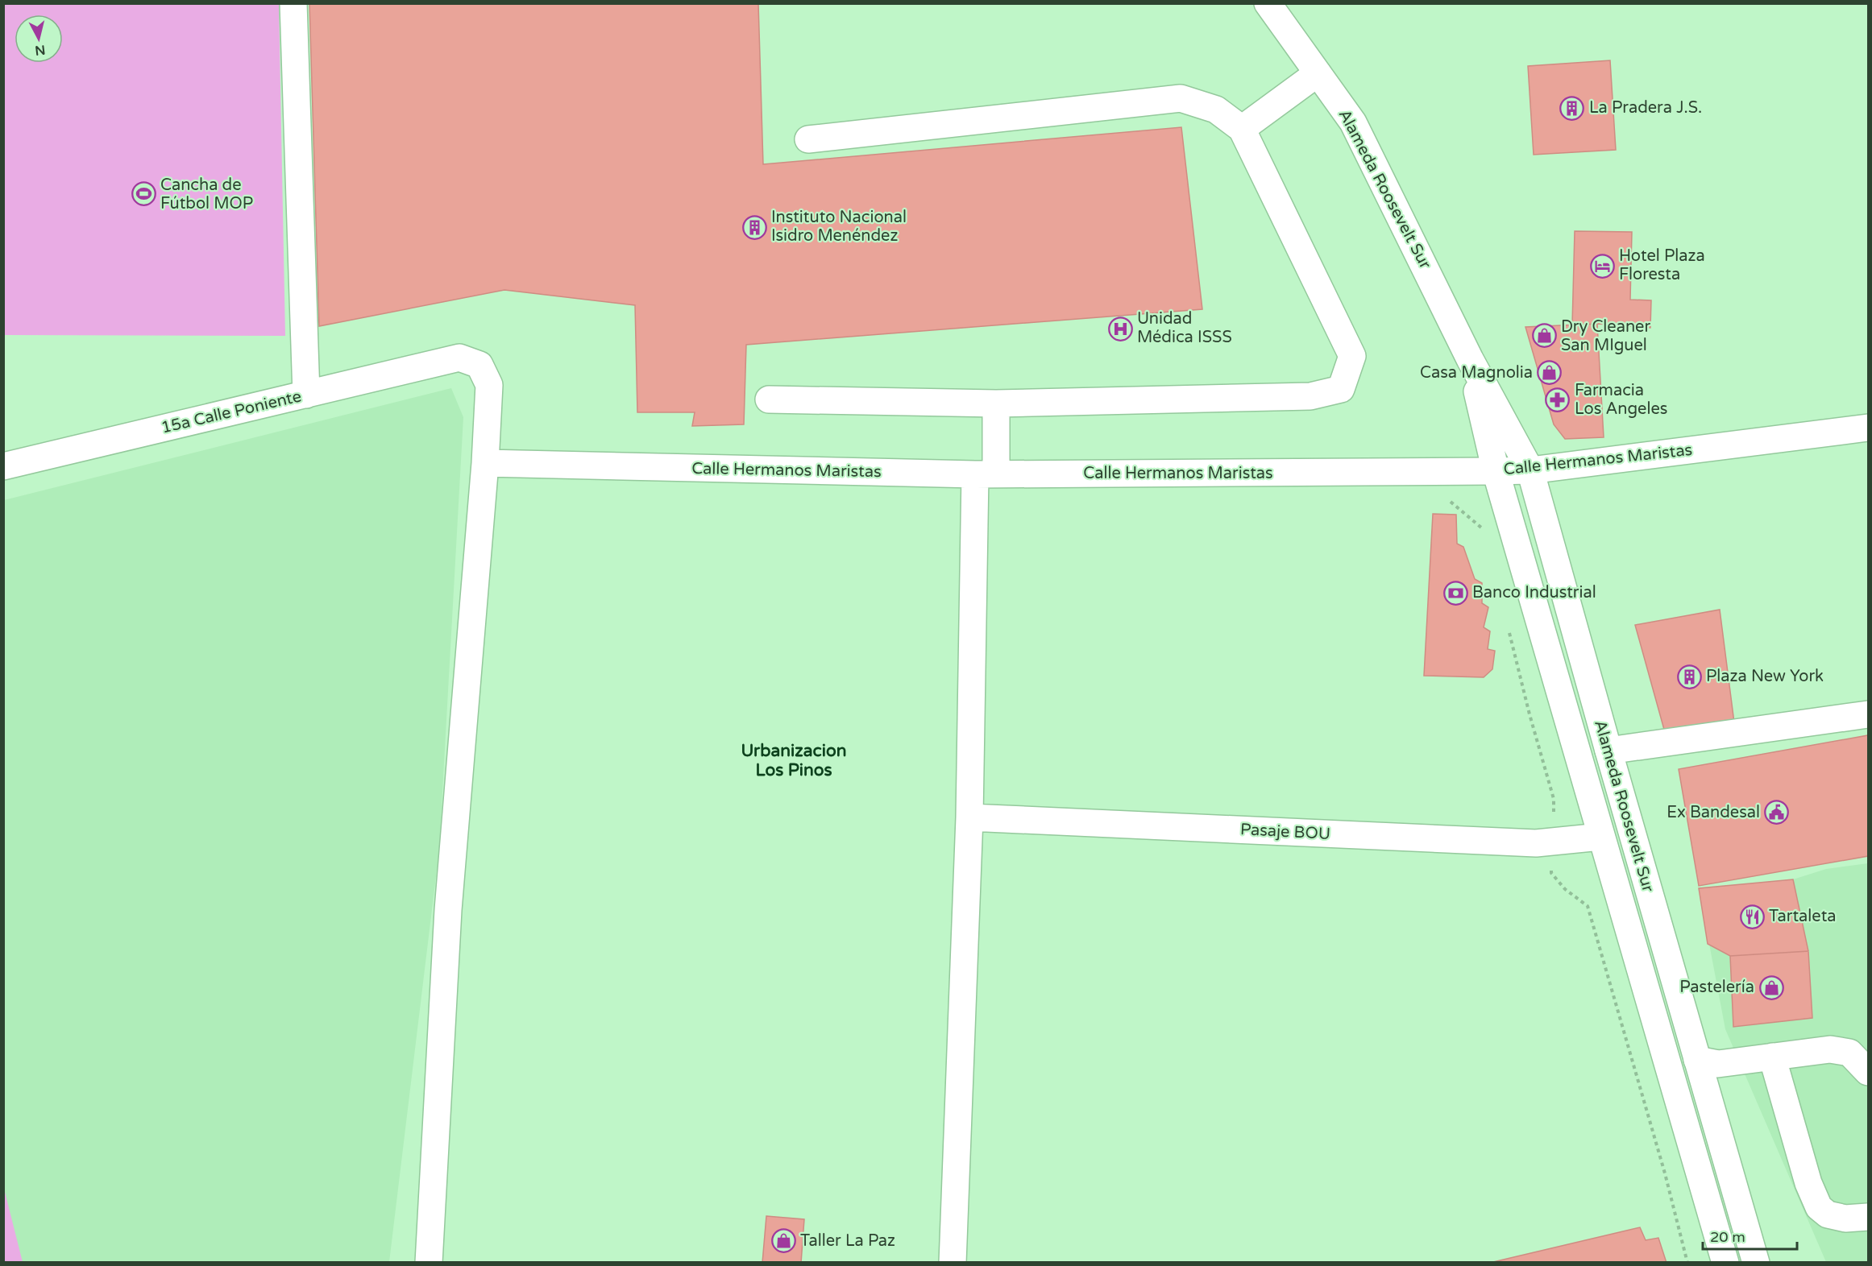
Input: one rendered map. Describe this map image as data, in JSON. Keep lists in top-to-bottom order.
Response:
{
  "streets": {
    "main road": [
      "Alameda Roosevelt Sur",
      "15a Calle Poniente",
      "Calle Hermanos Maristas",
      "Pasaje BOU"
    ]
  },
  "crossings": [
    ["Alameda Roosevelt Sur", "Calle Hermanos Maristas"],
    ["Alameda Roosevelt Sur", "Pasaje BOU"],
    ["15a Calle Poniente", "Calle Hermanos Maristas"]
  ],
  "districts": ["Urbanizacion Los Pinos"],
  "places": {
    "building": ["La Pradera J.S.", "Instituto Nacional Isidro Menéndez", "Plaza New York"],
    "sports": ["Cancha de Fútbol MOP"],
    "hotel": ["Hotel Plaza Floresta"],
    "hospital": ["Unidad Médica ISSS"],
    "shop": [
      "Dry Cleaner San MIguel",
      "Casa Magnolia",
      "Pastelería",
      "Taller La Paz"
    ],
    "pharmacy": ["Farmacia Los Angeles"],
    "bank": ["Banco Industrial"],
    "public building": ["Ex Bandesal"],
    "restaurant": ["Tartaleta"]
  },
  "scale_bar": "20 m",
  "north": "bottom"
}
